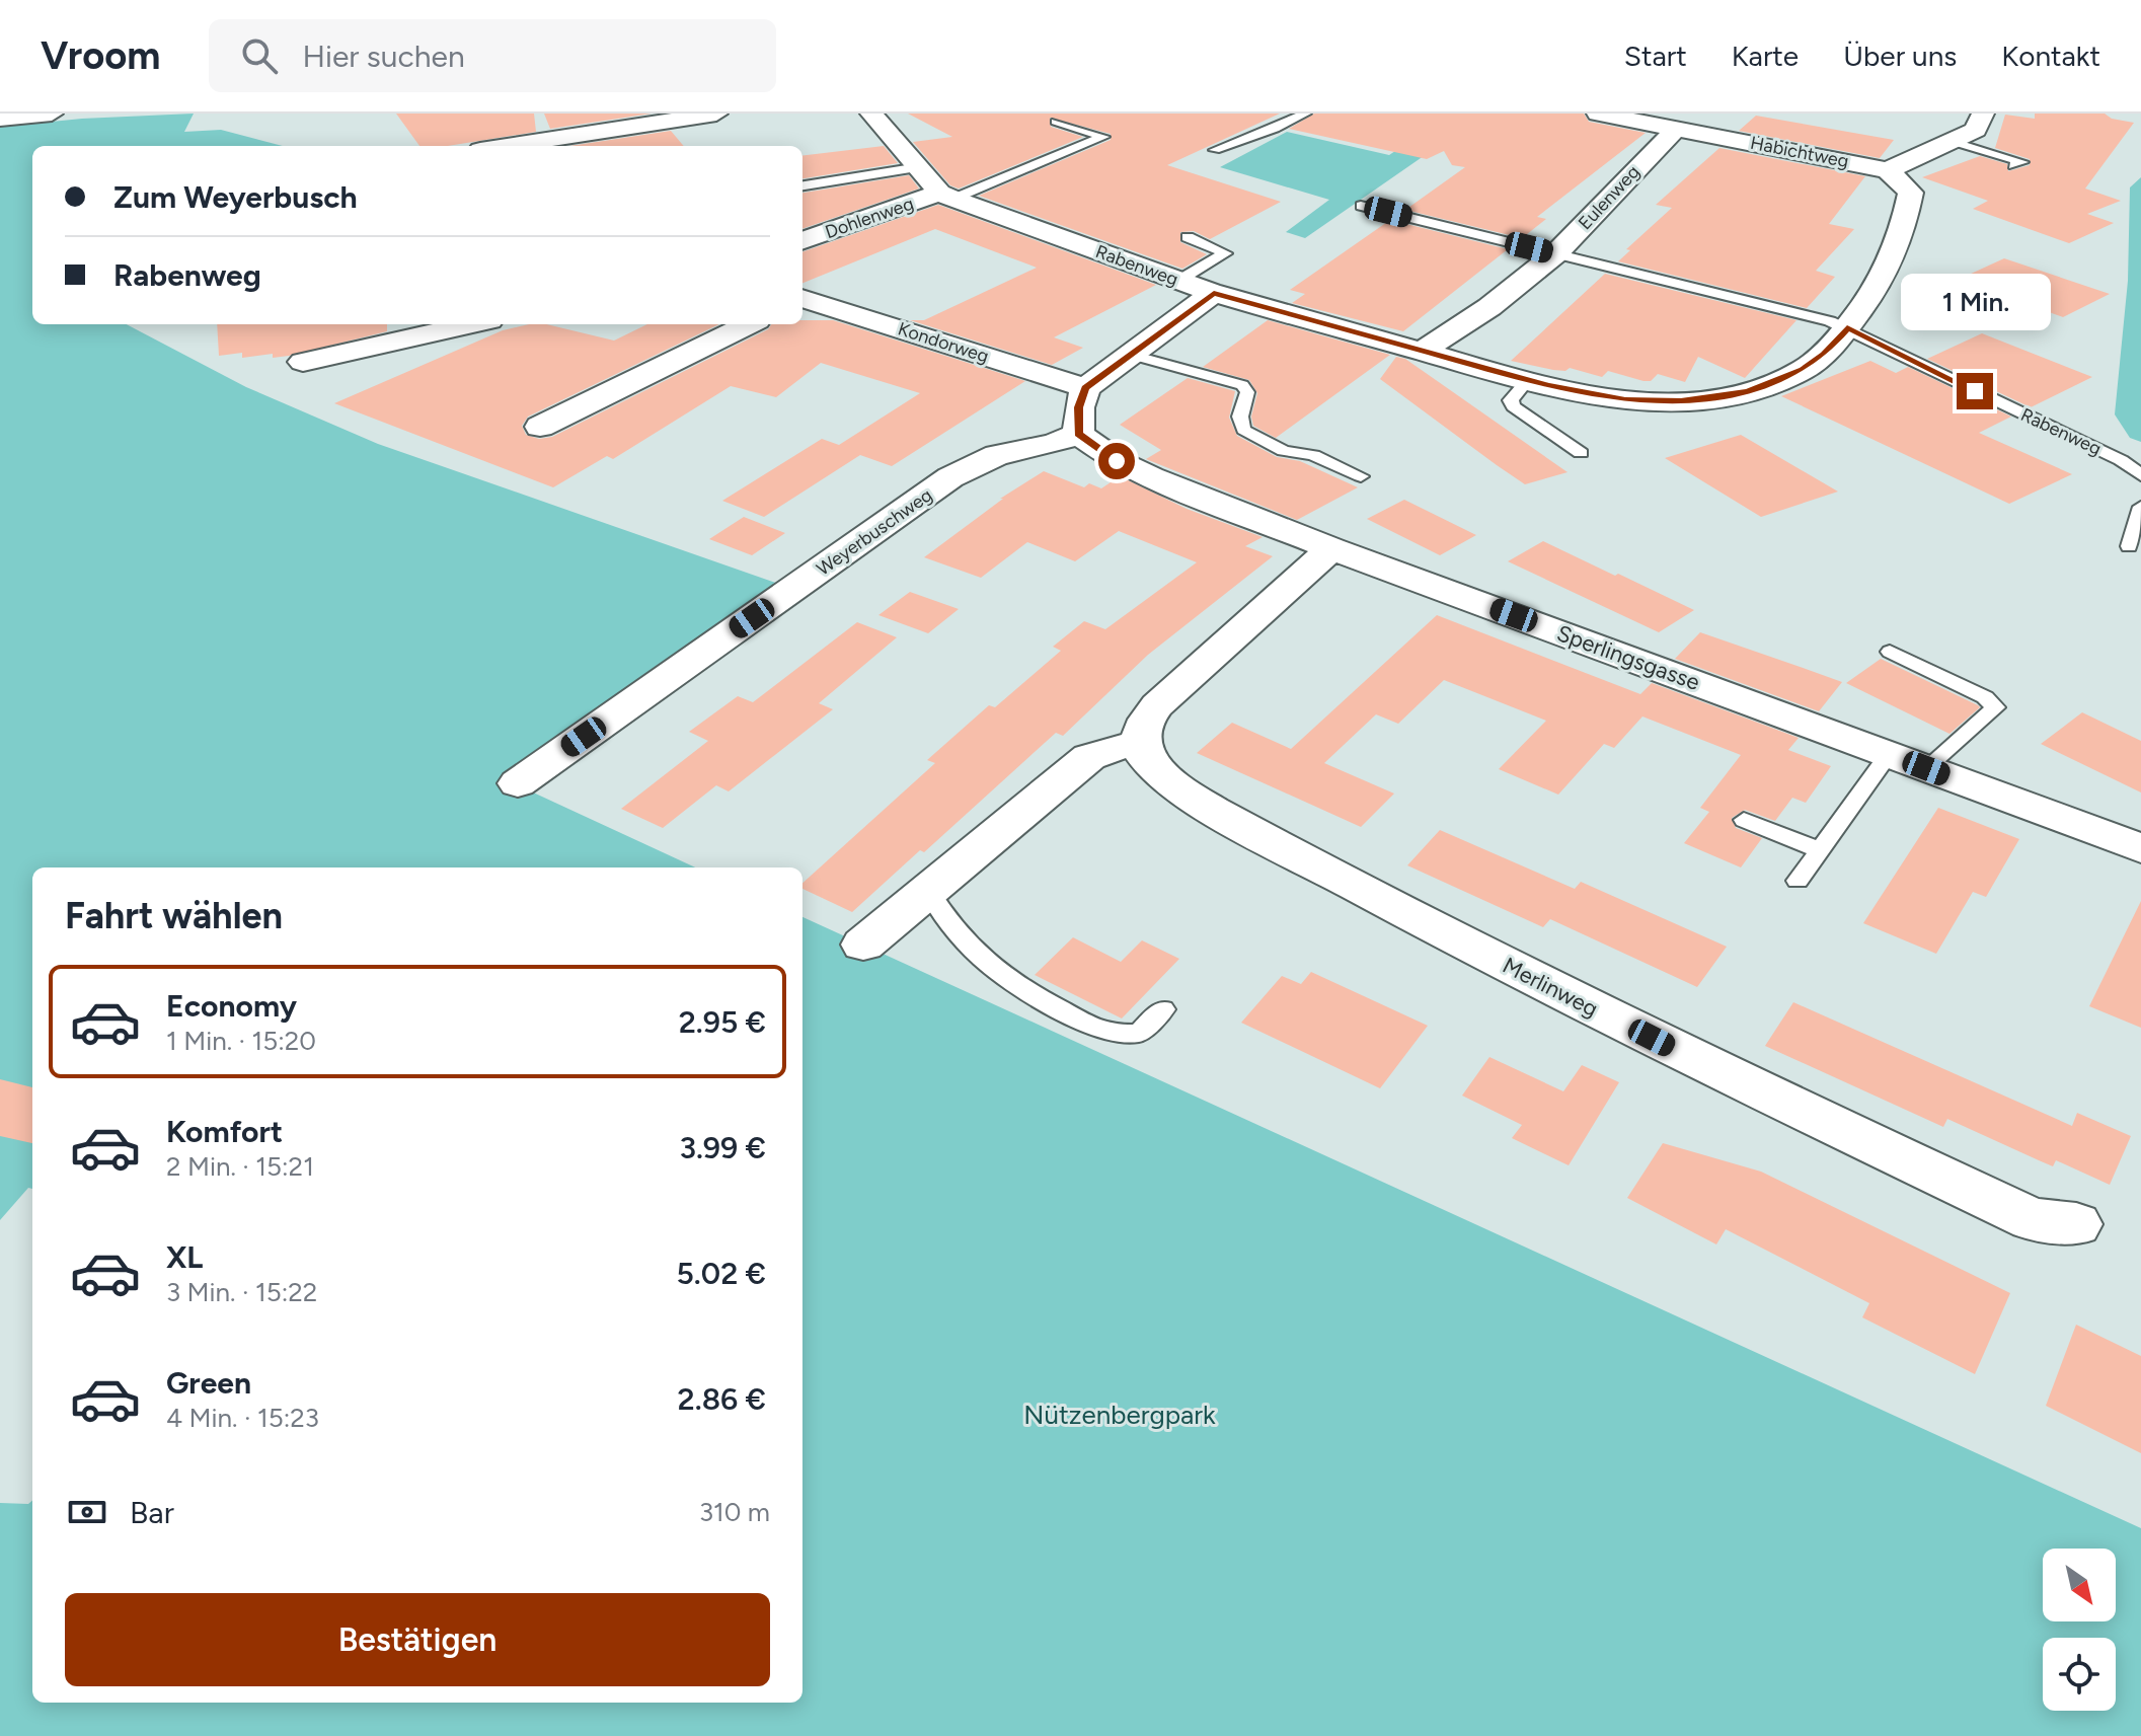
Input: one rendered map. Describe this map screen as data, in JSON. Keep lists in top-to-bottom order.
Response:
{
  "streets": {
    "street": [
      "Habichtweg",
      "Eulenweg",
      "Dohlenweg",
      "Rabenweg",
      "Kondorweg",
      "Weyerbuschweg",
      "Sperlingsgasse",
      "Merlinweg"
    ]
  },
  "crossings": [
    ["Habichtweg", "Eulenweg"],
    ["Habichtweg", "Rabenweg"],
    ["Eulenweg", "Rabenweg"],
    ["Dohlenweg", "Rabenweg"],
    ["Weyerbuschweg", "Sperlingsgasse"]
  ],
  "parks": ["Nützenbergpark"],
  "north": "bottom right",
  "page": {
    "header": "Vroom",
    "search": "Hier suchen",
    "nav": [
      "Start",
      "Karte",
      "Über uns",
      "Kontakt"
    ],
    "banner": ["Zum Weyerbusch", "Rabenweg"],
    "bubble": "1 Min.",
    "heading": "Fahrt wählen",
    "list": [
      {
        "name": "Economy",
        "note": "1 Min. · 15:20",
        "value": "2.95 €"
      },
      {
        "name": "Komfort",
        "note": "2 Min. · 15:21",
        "value": "3.99 €"
      },
      {
        "name": "XL",
        "note": "3 Min. · 15:22",
        "value": "5.02 €"
      },
      {
        "name": "Green",
        "note": "4 Min. · 15:23",
        "value": "2.86 €"
      }
    ],
    "pay": ["Bar", "310 m"],
    "buttons": "Bestätigen"
  }
}
